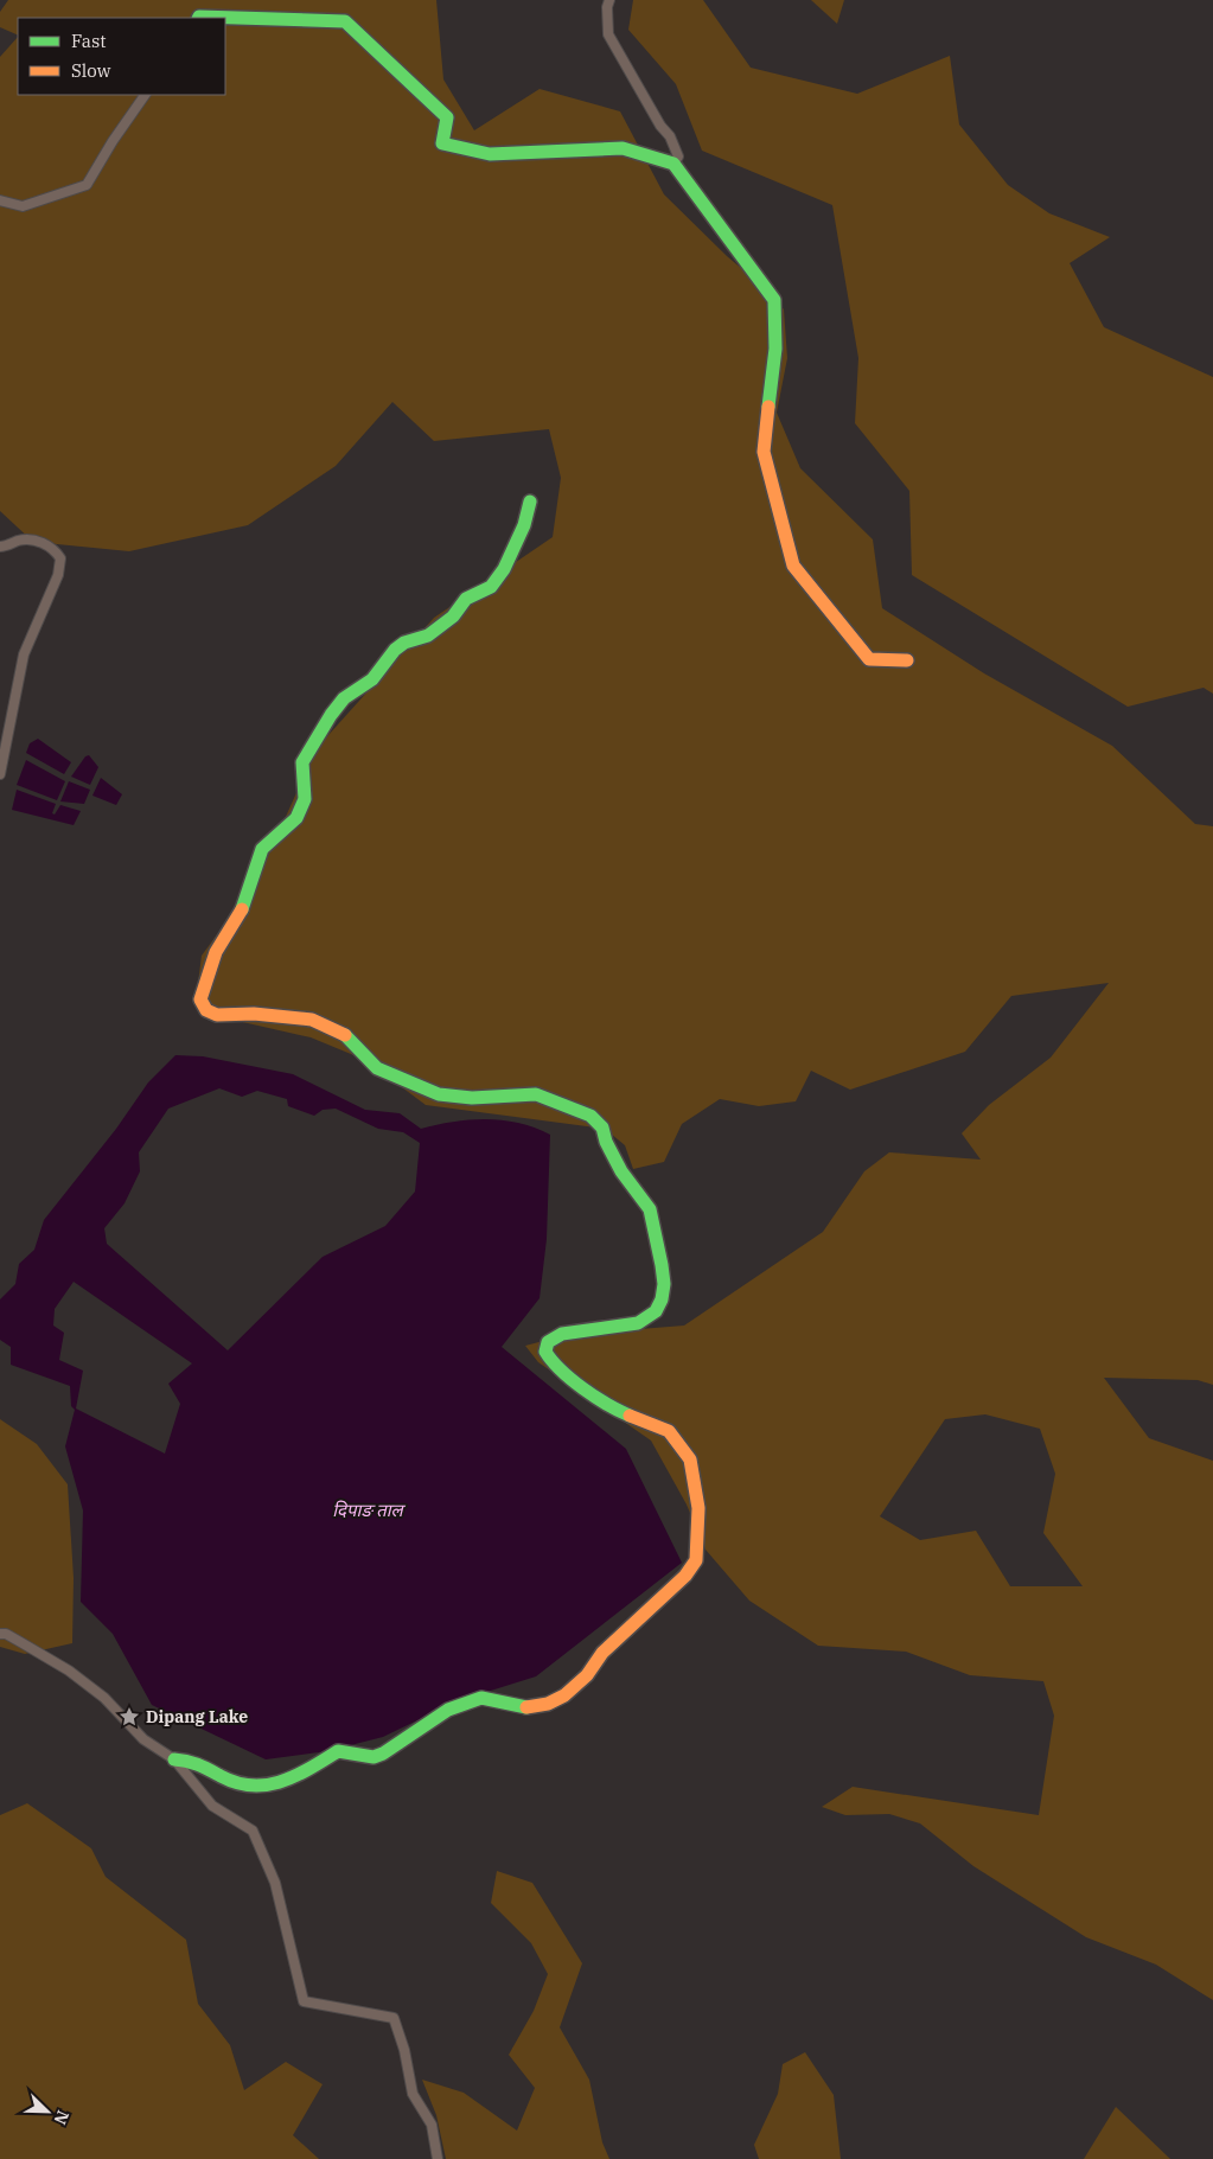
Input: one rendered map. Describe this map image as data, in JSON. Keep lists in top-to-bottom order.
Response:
{
  "water": ["दिपाङ ताल"],
  "places": {
    "place": ["Dipang Lake"]
  },
  "legend": ["Fast", "Slow"],
  "north": "bottom right"
}
